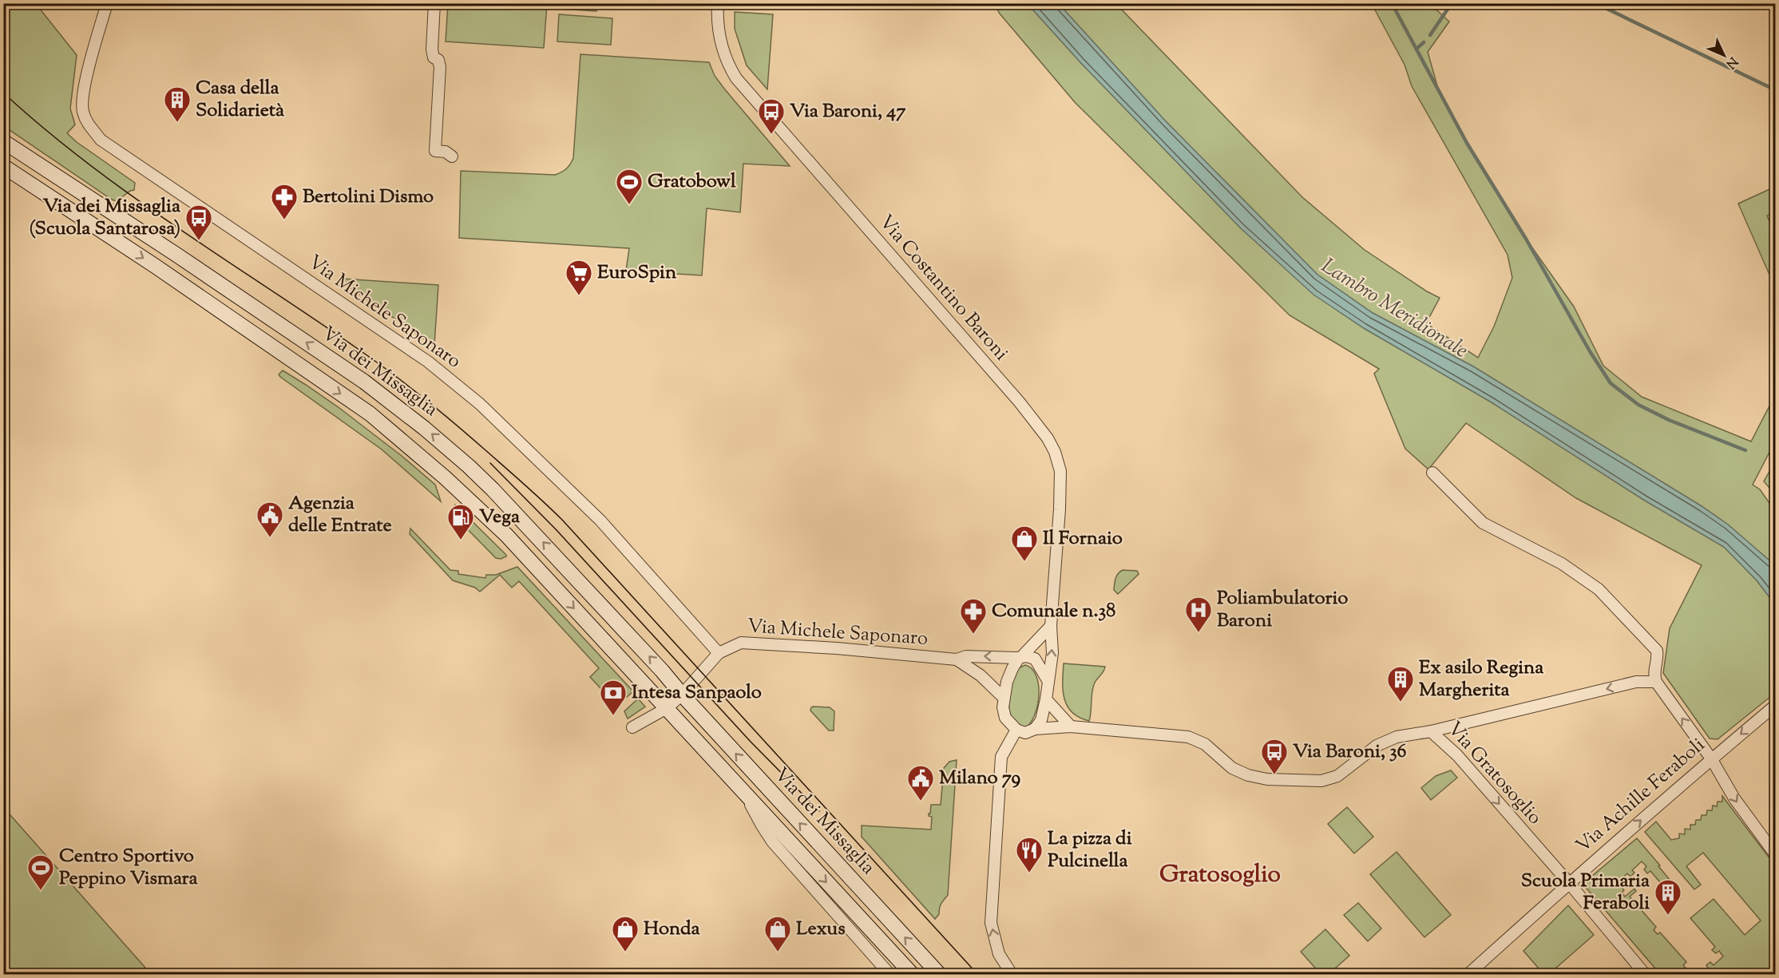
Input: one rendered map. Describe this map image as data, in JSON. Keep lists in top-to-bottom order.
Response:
{
  "streets": {
    "main road": ["Via dei Missaglia"],
    "street": [
      "Via Costantino Baroni",
      "Via Michele Saponaro",
      "Via Gratosoglio",
      "Via Achille Feraboli"
    ]
  },
  "crossings": [
    ["Via Michele Saponaro", "Via dei Missaglia"],
    ["Via Gratosoglio", "Via Achille Feraboli"]
  ],
  "districts": ["Gratosoglio"],
  "water": ["Lambro Meridionale"],
  "places": {
    "building": ["Casa della Solidarietà", "Ex asilo Regina Margherita", "Scuola Primaria Feraboli"],
    "bus stop": ["Via Baroni, 47", "Via dei Missaglia (Scuola Santarosa)", "Via Baroni, 36"],
    "sports": ["Gratobowl", "Centro Sportivo Peppino Vismara"],
    "pharmacy": ["Bertolini Dismo", "Comunale n.38"],
    "supermarket": ["EuroSpin"],
    "public building": ["Agenzia delle Entrate", "Milano 79"],
    "fuel station": ["Vega"],
    "shop": ["Il Fornaio", "Honda", "Lexus"],
    "hospital": ["Poliambulatorio Baroni"],
    "bank": ["Intesa Sanpaolo"],
    "restaurant": ["La pizza di Pulcinella"]
  },
  "north": "bottom right"
}
